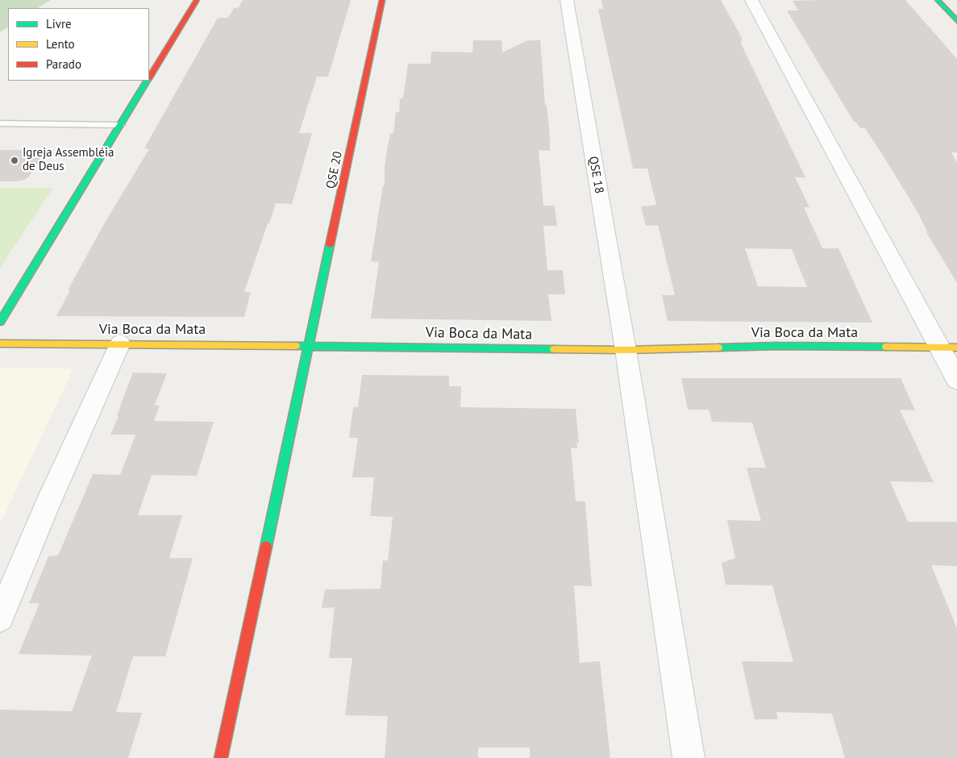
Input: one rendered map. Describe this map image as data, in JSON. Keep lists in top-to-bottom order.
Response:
{
  "streets": {
    "street": ["QSE 20", "QSE 18", "Via Boca da Mata"]
  },
  "crossings": [
    ["QSE 20", "Via Boca da Mata"],
    ["QSE 18", "Via Boca da Mata"]
  ],
  "places": ["Igreja Assembléia de Deus"],
  "legend": ["Livre", "Lento", "Parado"]
}
